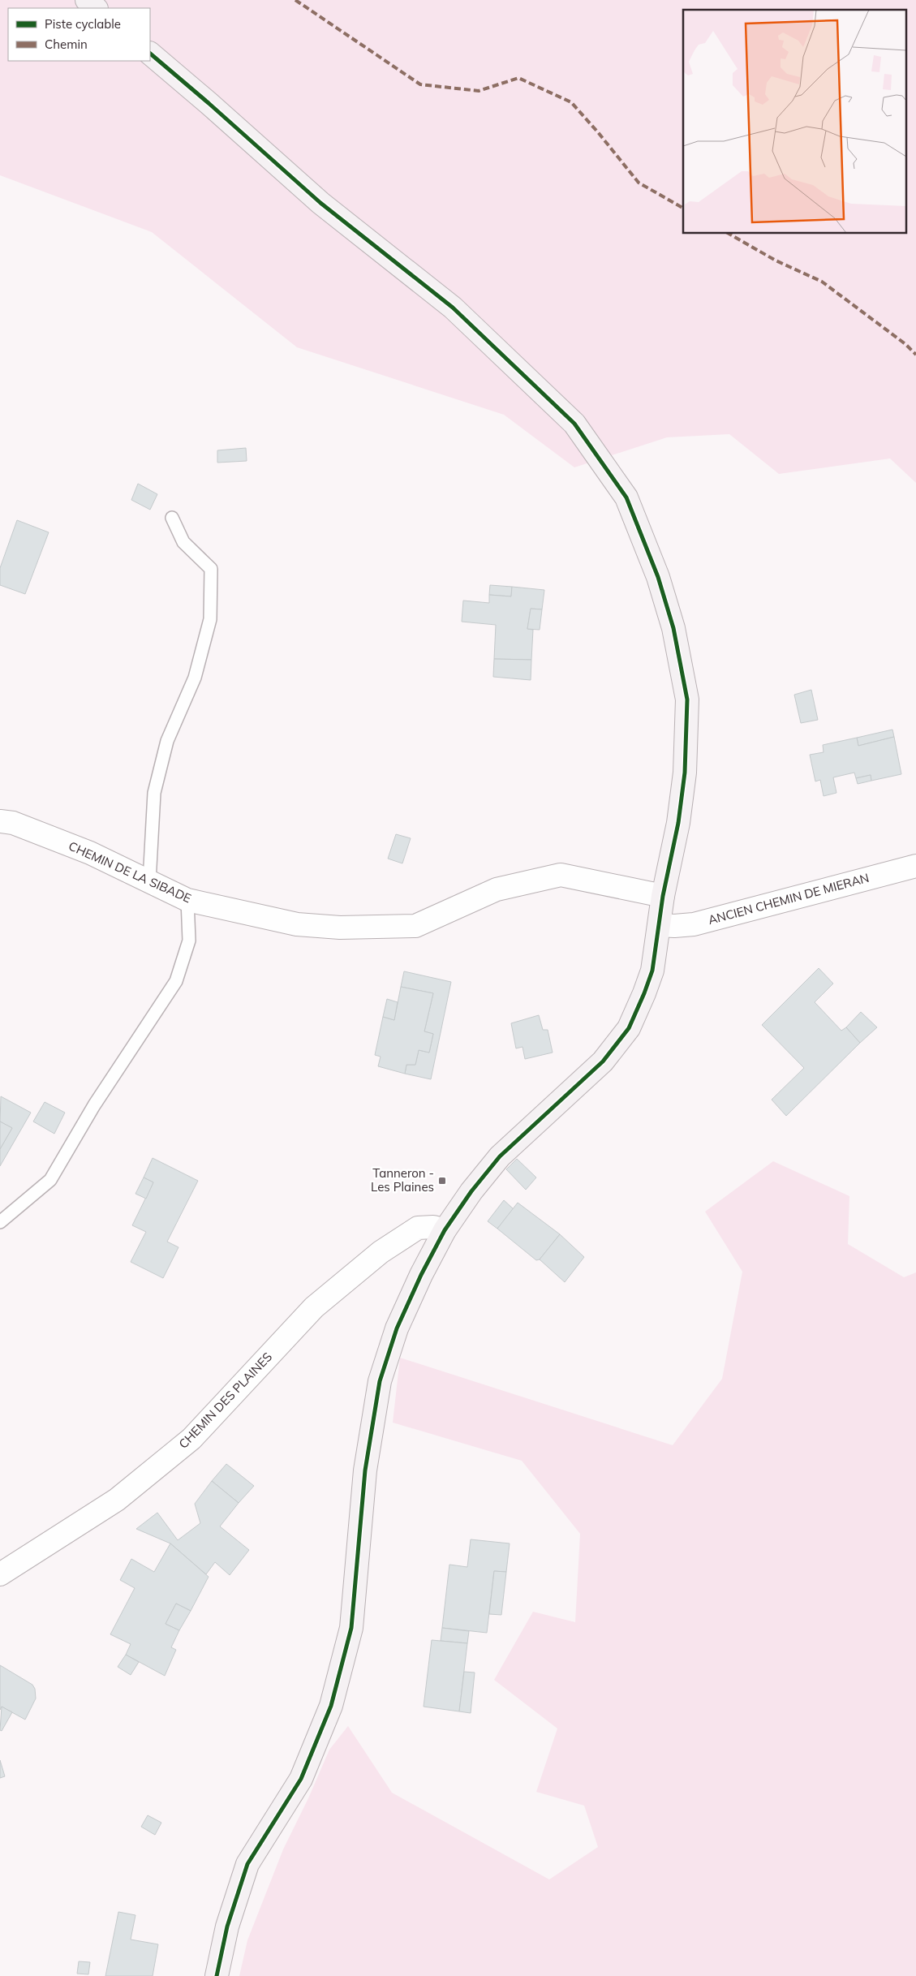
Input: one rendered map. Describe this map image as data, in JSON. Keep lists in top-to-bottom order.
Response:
{
  "streets": {
    "street": ["CHEMIN DE LA SIBADE", "ANCIEN CHEMIN DE MIERAN", "CHEMIN DES PLAINES"]
  },
  "places": {
    "transit": ["Tanneron - Les Plaines"]
  },
  "legend": ["Piste cyclable", "Chemin"]
}
